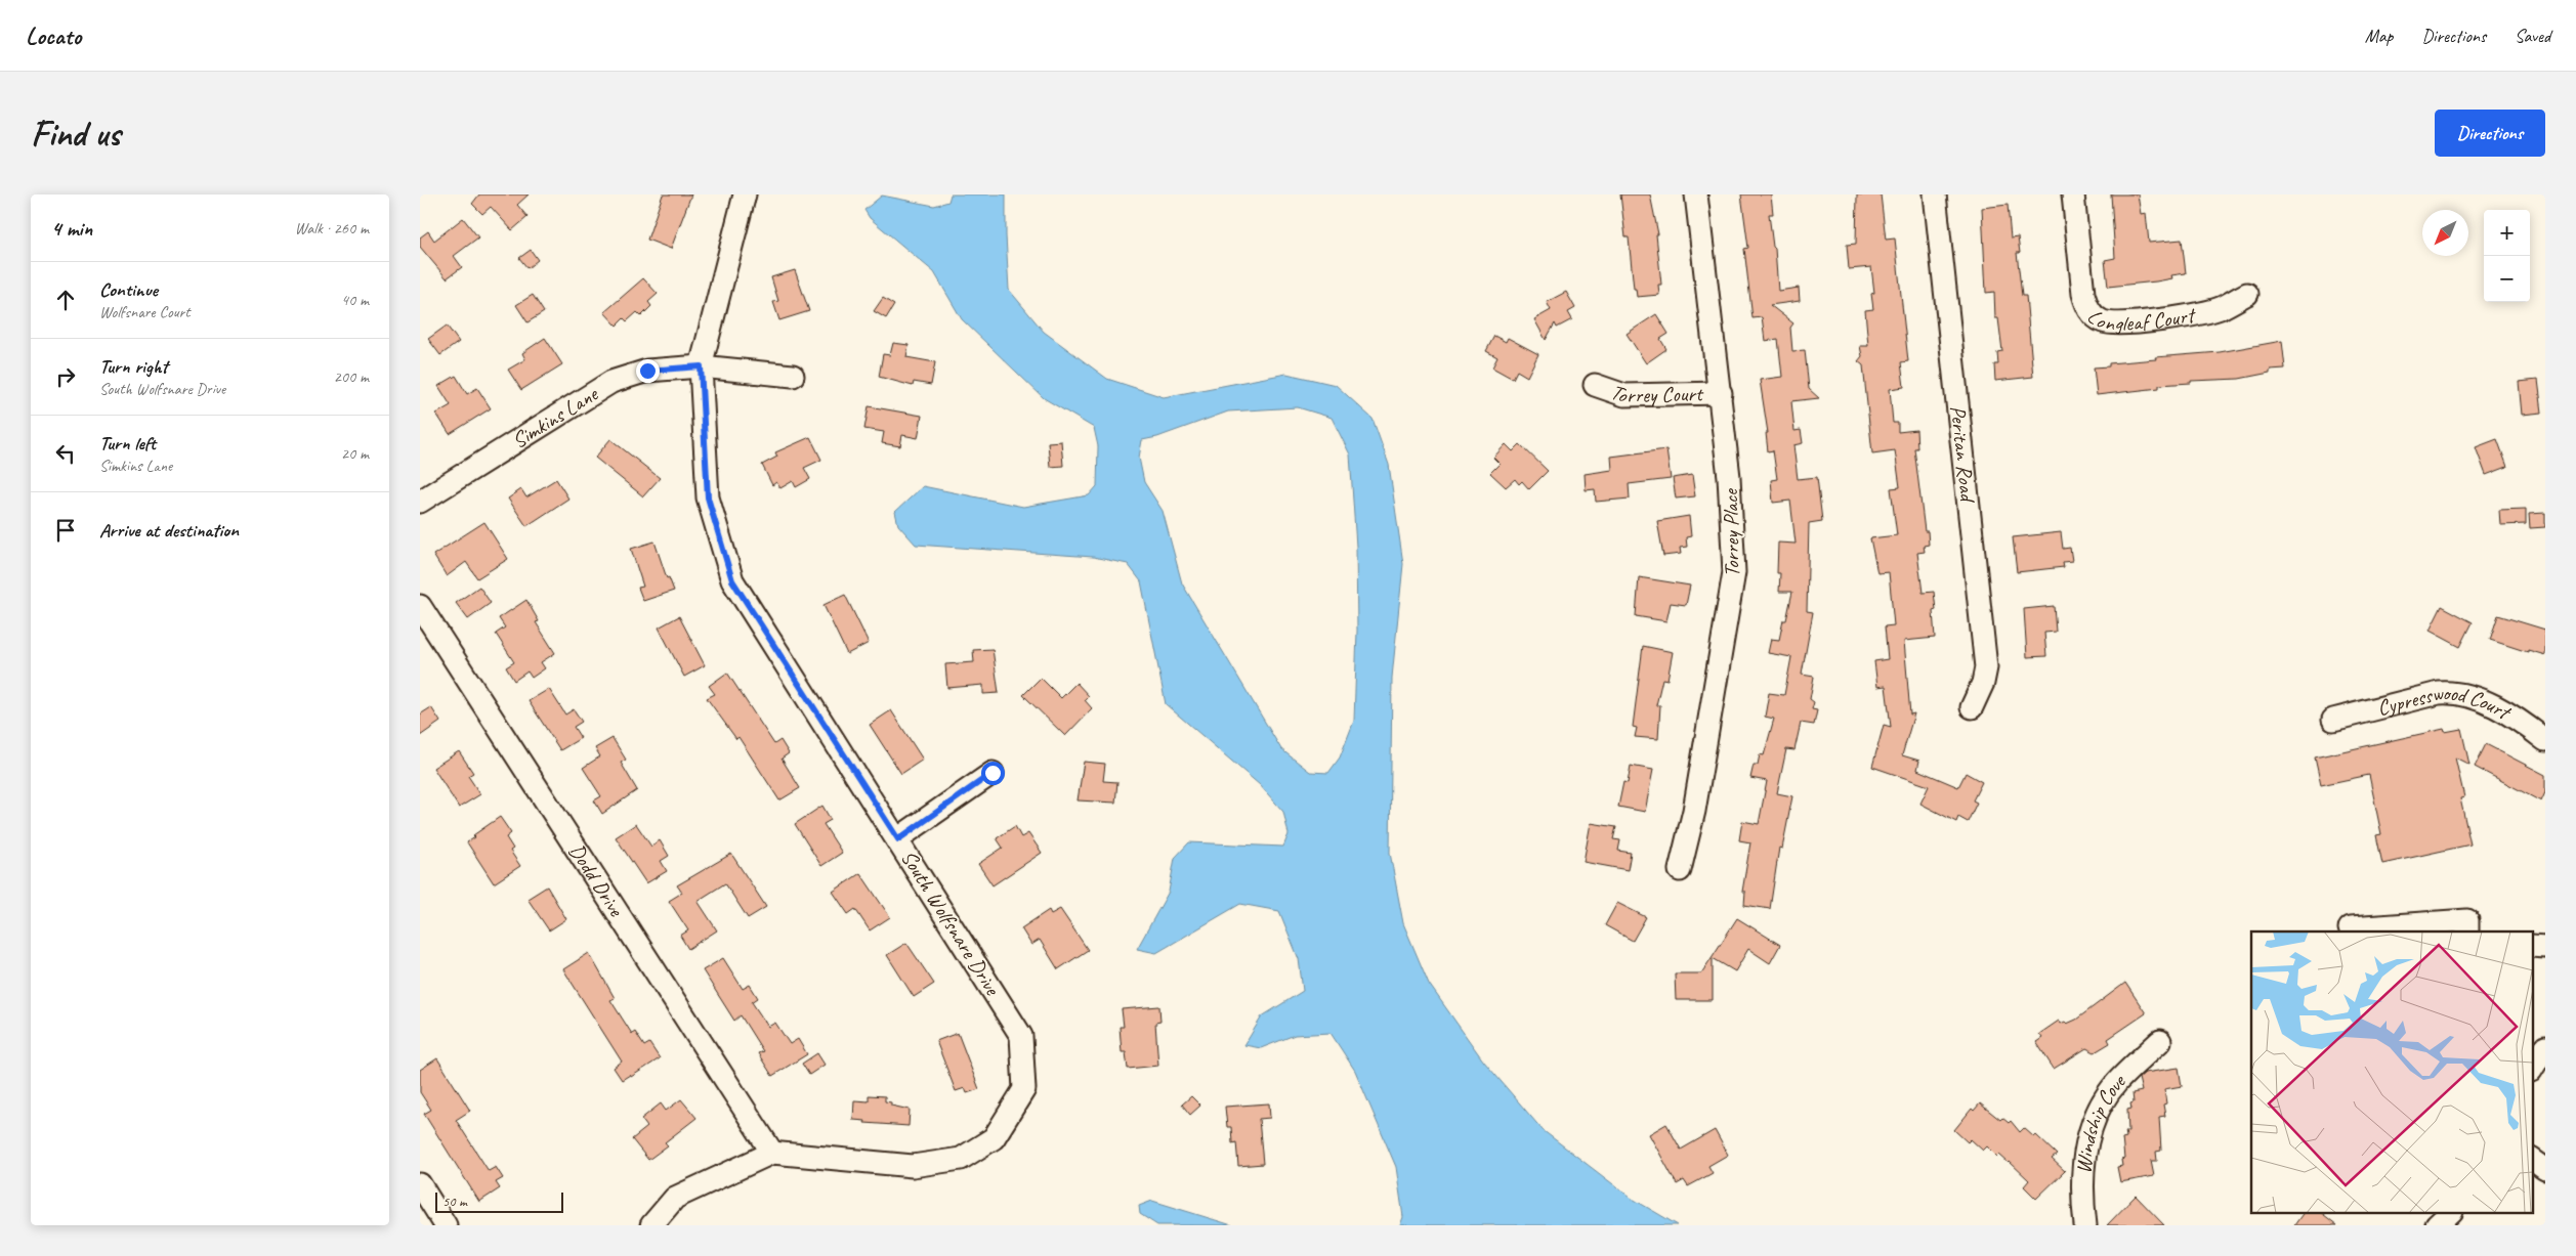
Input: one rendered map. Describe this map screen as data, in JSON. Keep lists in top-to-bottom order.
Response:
{
  "streets": {
    "street": [
      "Longleaf Court",
      "Torrey Court",
      "Simkins Lane",
      "Peritan Road",
      "Torrey Place",
      "Cypresswood Court",
      "Dodd Drive",
      "South Wolfsnare Drive",
      "Windship Cove"
    ]
  },
  "crossings": [
    ["Torrey Court", "Torrey Place"],
    ["Simkins Lane", "South Wolfsnare Drive"],
    ["Dodd Drive", "South Wolfsnare Drive"]
  ],
  "scale_bar": "50 m",
  "north": "bottom left",
  "page": {
    "header": "Locato",
    "nav": ["Map", "Directions", "Saved"],
    "buttons": "Directions",
    "title": "Find us",
    "heading": ["4 min", "Walk · 260 m"],
    "map_buttons": ["+", "−"],
    "list": [
      ["Continue", "Wolfsnare Court", "40 m"],
      ["Turn right", "South Wolfsnare Drive", "200 m"],
      ["Turn left", "Simkins Lane", "20 m"],
      "Arrive at destination"
    ],
    "scale": "50 m"
  }
}
